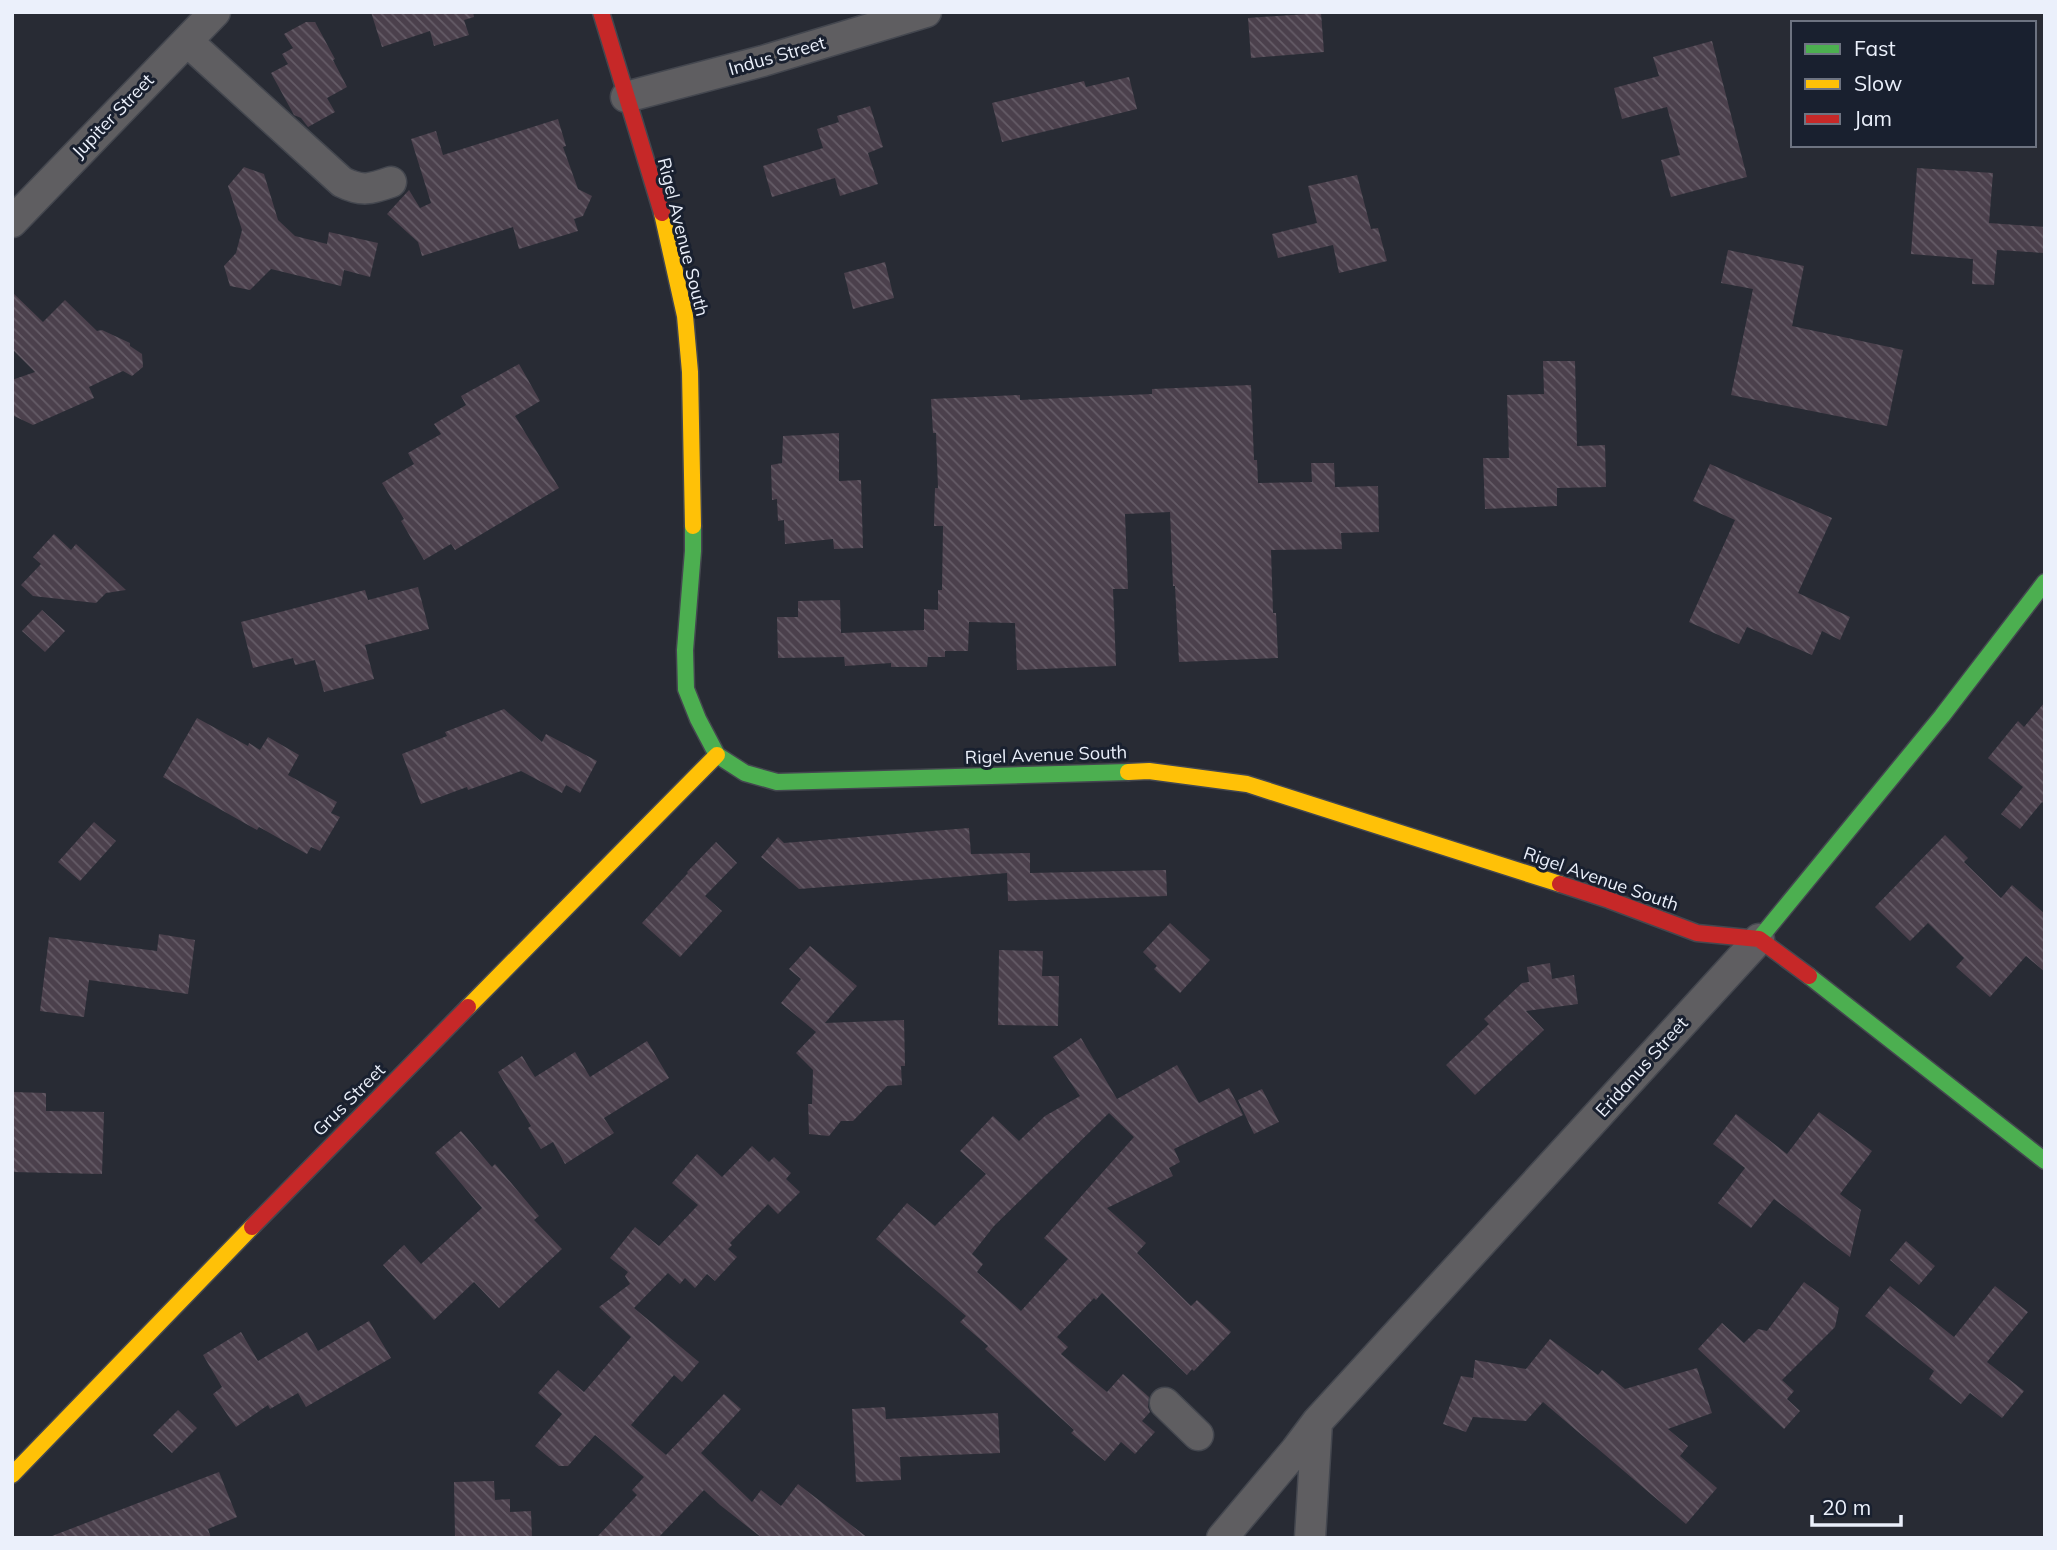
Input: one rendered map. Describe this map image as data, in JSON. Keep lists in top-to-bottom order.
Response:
{
  "streets": {
    "main road": ["Rigel Avenue South", "Eridanus Street", "Grus Street"],
    "street": ["Indus Street", "Jupiter Street"]
  },
  "crossings": [
    ["Indus Street", "Rigel Avenue South"],
    ["Rigel Avenue South", "Eridanus Street"],
    ["Rigel Avenue South", "Grus Street"]
  ],
  "legend": ["Fast", "Slow", "Jam"],
  "scale_bar": "20 m"
}
